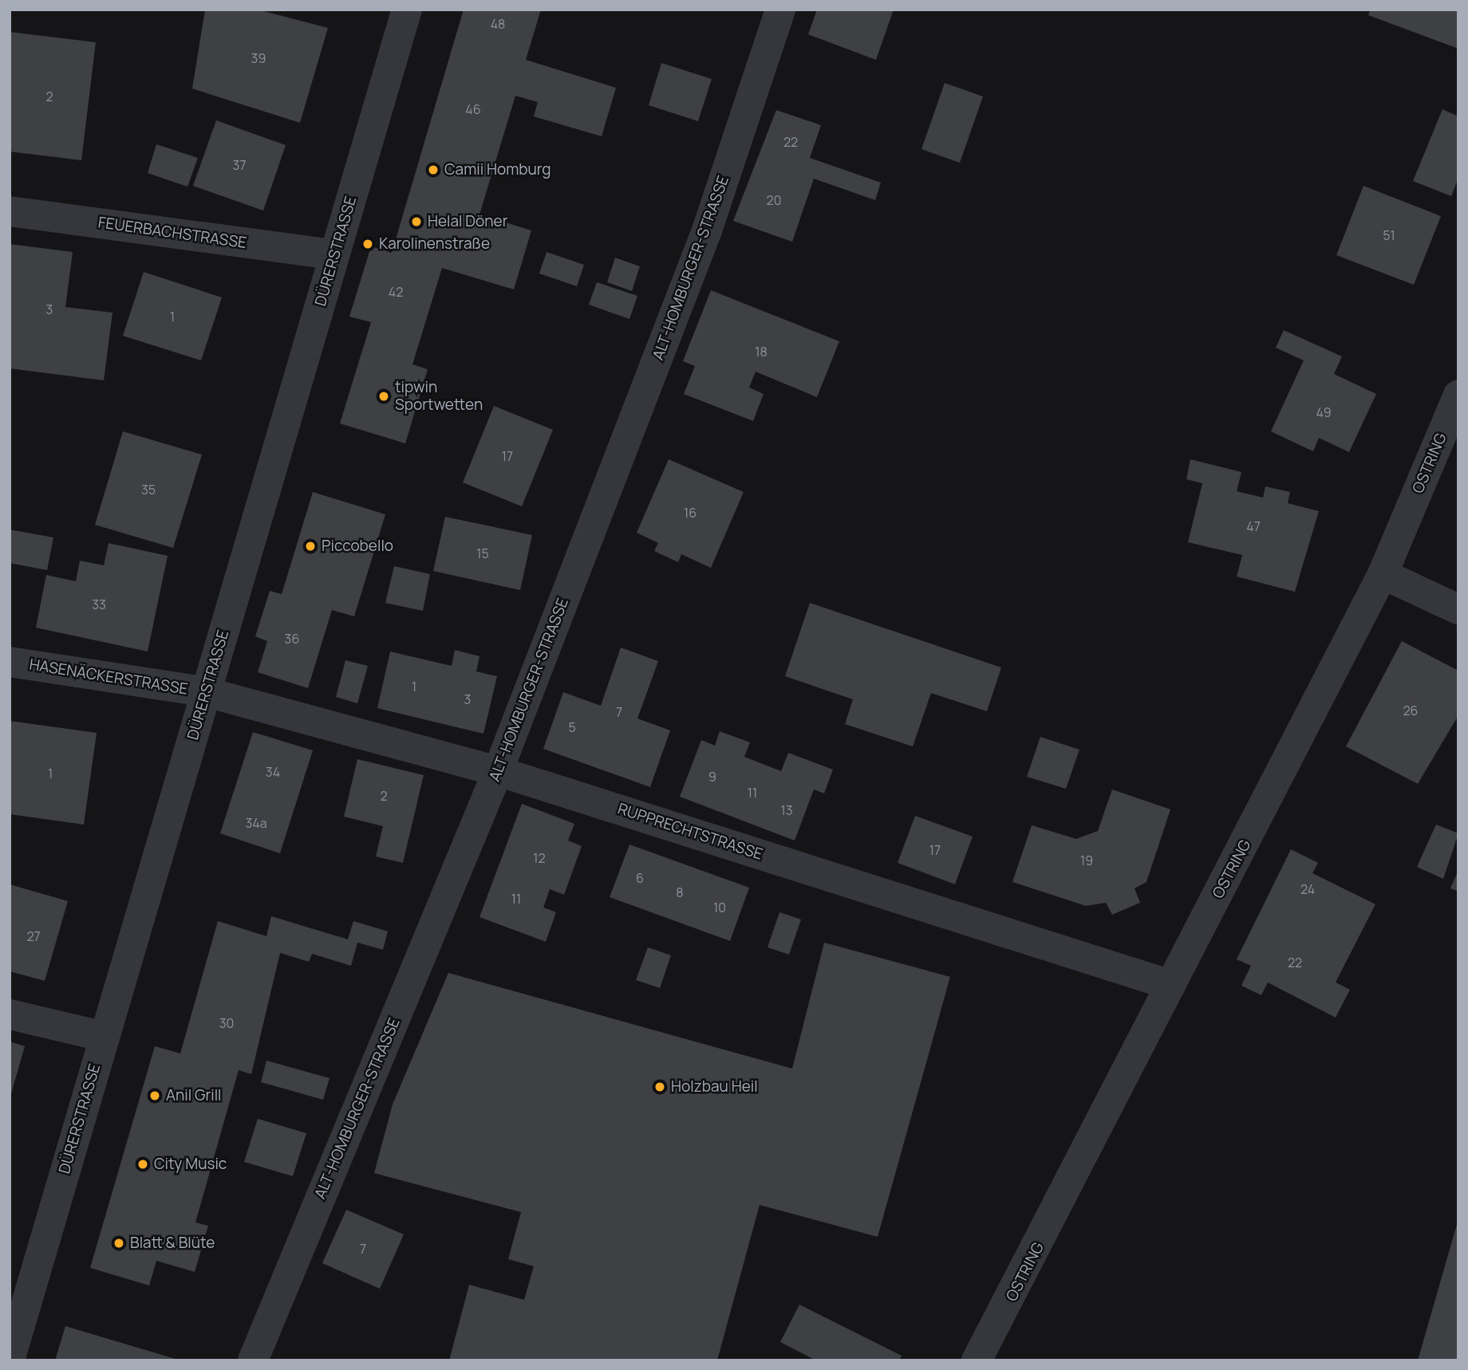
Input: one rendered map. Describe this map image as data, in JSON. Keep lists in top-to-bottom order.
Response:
{
  "streets": {
    "street": [
      "FEUERBACHSTRASSE",
      "DÜRERSTRASSE",
      "ALT-HOMBURGER-STRASSE",
      "OSTRING",
      "HASENÄCKERSTRASSE",
      "RUPPRECHTSTRASSE"
    ]
  },
  "crossings": [
    ["FEUERBACHSTRASSE", "DÜRERSTRASSE"],
    ["DÜRERSTRASSE", "HASENÄCKERSTRASSE"],
    ["DÜRERSTRASSE", "RUPPRECHTSTRASSE"],
    ["ALT-HOMBURGER-STRASSE", "RUPPRECHTSTRASSE"],
    ["OSTRING", "RUPPRECHTSTRASSE"],
    ["HASENÄCKERSTRASSE", "RUPPRECHTSTRASSE"]
  ],
  "places": [
    "Camii Homburg",
    "Helal Döner",
    "Karolinenstraße",
    "tipwin Sportwetten",
    "Piccobello",
    "Holzbau Heil",
    "Anil Grill",
    "City Music",
    "Blatt & Blüte"
  ],
  "house_numbers": [
    "48",
    "39",
    "2",
    "46",
    "22",
    "37",
    "20",
    "51",
    "42",
    "3",
    "1",
    "18",
    "49",
    "17",
    "35",
    "16",
    "47",
    "15",
    "33",
    "36",
    "1",
    "3",
    "26",
    "7",
    "5",
    "34",
    "1",
    "9",
    "11",
    "2",
    "13",
    "34a",
    "17",
    "12",
    "19",
    "6",
    "24",
    "8",
    "11",
    "10",
    "27",
    "22",
    "30",
    "7"
  ]
}
